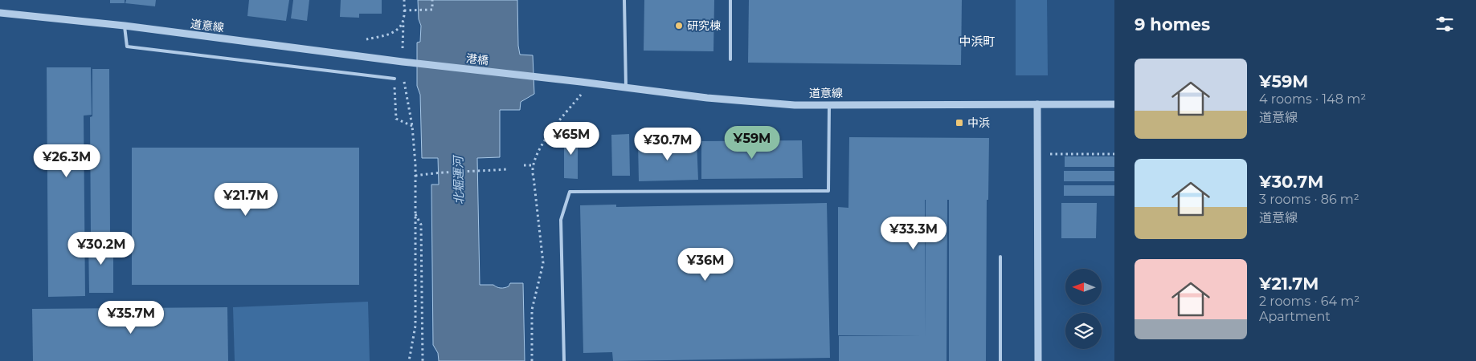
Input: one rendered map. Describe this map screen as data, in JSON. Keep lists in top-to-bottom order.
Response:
{
  "streets": {
    "street": ["道意線", "港橋"]
  },
  "crossings": [
    ["道意線", "港橋"]
  ],
  "districts": ["中浜町"],
  "water": ["北堀運河"],
  "places": {
    "other": ["研究棟"],
    "transit": ["中浜"]
  },
  "north": "left",
  "page": {
    "heading": "9 homes",
    "list": [
      {
        "name": "¥59M",
        "note": "4 rooms · 148 m² · 道意線"
      },
      {
        "name": "¥30.7M",
        "note": "3 rooms · 86 m² · 道意線"
      },
      {
        "name": "¥21.7M",
        "note": "2 rooms · 64 m² · Apartment"
      }
    ],
    "price": [
      "¥65M",
      "¥59M",
      "¥30.7M",
      "¥26.3M",
      "¥21.7M",
      "¥33.3M",
      "¥30.2M",
      "¥36M",
      "¥35.7M"
    ]
  }
}
